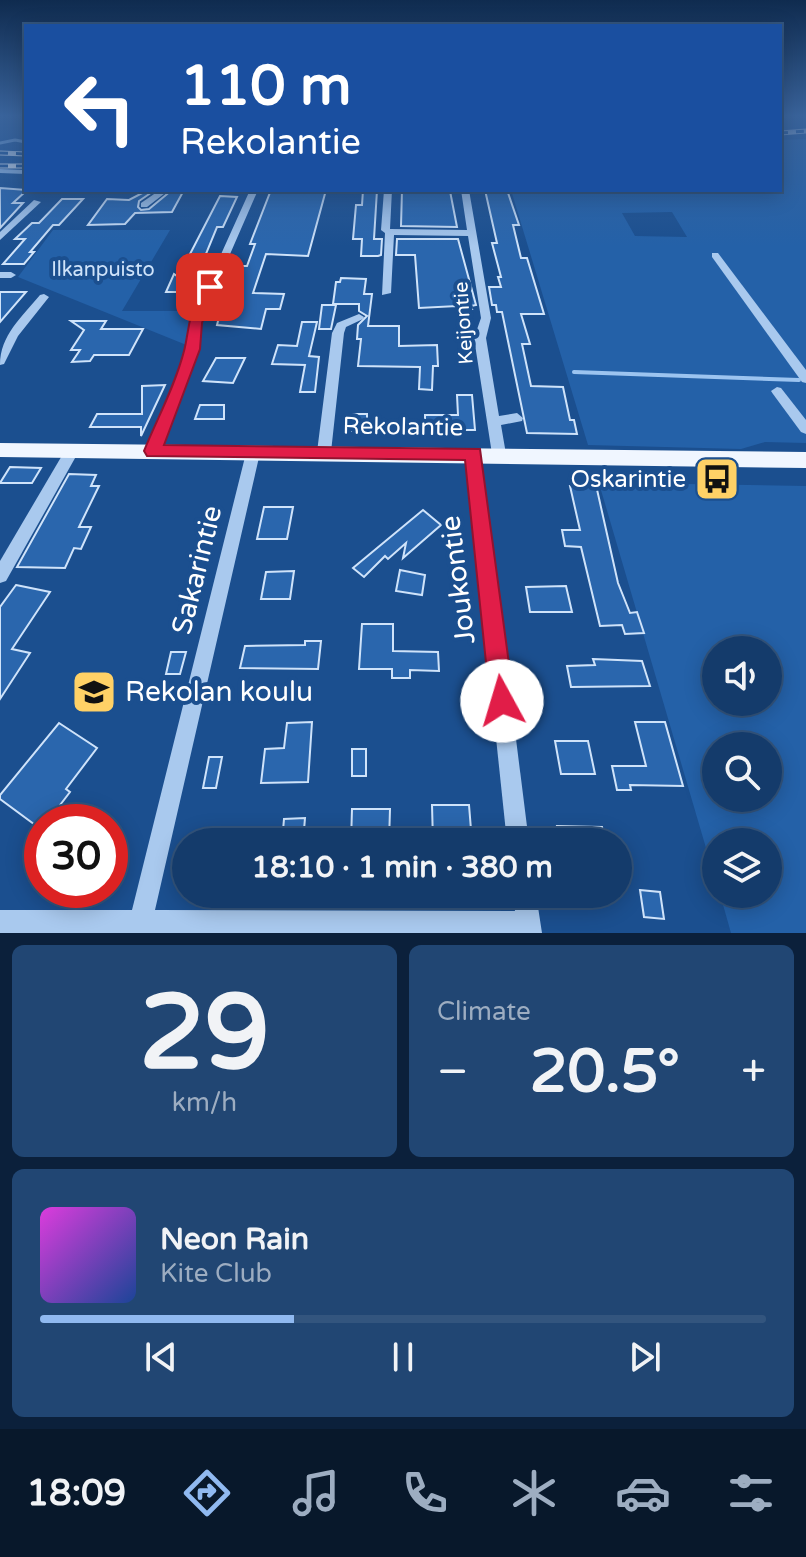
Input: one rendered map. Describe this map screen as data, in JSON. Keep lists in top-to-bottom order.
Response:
{
  "streets": {
    "main road": ["Rekolantie"],
    "street": ["Keijontie", "Sakarintie", "Joukontie"]
  },
  "crossings": [
    ["Keijontie", "Rekolantie"],
    ["Rekolantie", "Sakarintie"],
    ["Rekolantie", "Joukontie"]
  ],
  "parks": ["Ilkanpuisto"],
  "places": {
    "bus stop": ["Oskarintie"],
    "school or university": ["Rekolan koulu"]
  },
  "page": {
    "turn": ["110 m", "Rekolantie"],
    "limit": "30",
    "trip": "18:10 · 1 min · 380 m",
    "tile": [
      ["29", "km/h"],
      "Climate"
    ],
    "heat": ["−", "20.5°", "+"],
    "song": ["Neon Rain", "Kite Club"],
    "tabs": "18:09"
  }
}
